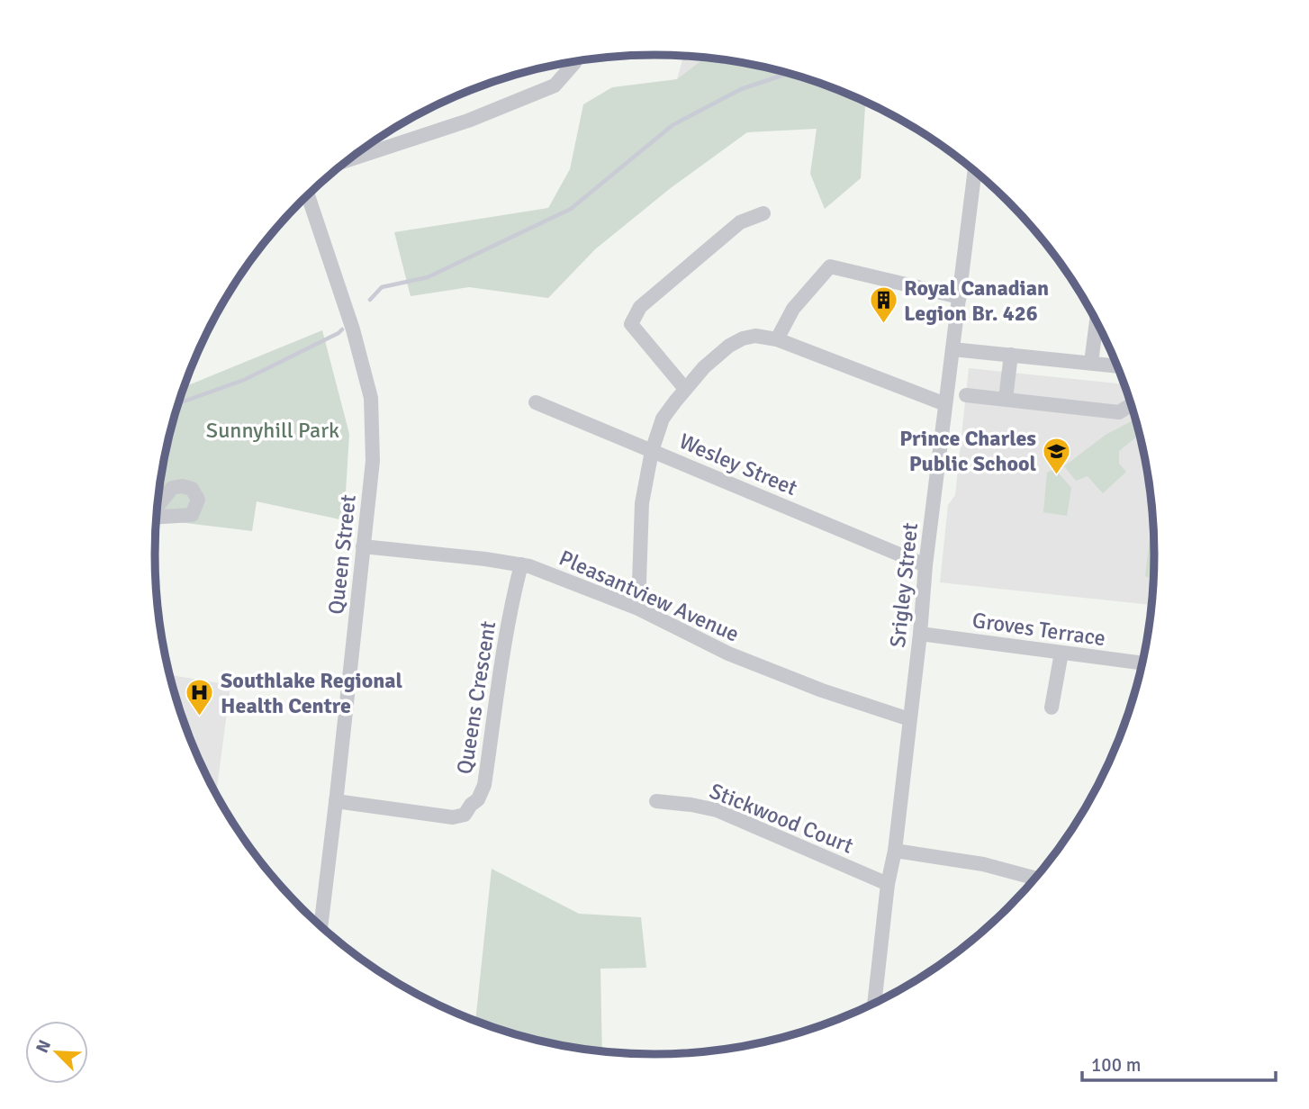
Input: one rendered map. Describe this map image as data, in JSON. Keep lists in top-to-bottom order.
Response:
{
  "streets": {
    "street": [
      "Wesley Street",
      "Queen Street",
      "Srigley Street",
      "Pleasantview Avenue",
      "Groves Terrace",
      "Queens Crescent",
      "Stickwood Court"
    ]
  },
  "crossings": [
    ["Wesley Street", "Srigley Street"],
    ["Queen Street", "Pleasantview Avenue"],
    ["Queen Street", "Queens Crescent"],
    ["Srigley Street", "Pleasantview Avenue"],
    ["Srigley Street", "Groves Terrace"],
    ["Srigley Street", "Stickwood Court"],
    ["Pleasantview Avenue", "Queens Crescent"]
  ],
  "parks": ["Sunnyhill Park"],
  "places": {
    "building": ["Royal Canadian Legion Br. 426"],
    "school or university": ["Prince Charles Public School"],
    "hospital": ["Southlake Regional Health Centre"]
  },
  "scale_bar": "100 m",
  "north": "top left"
}
